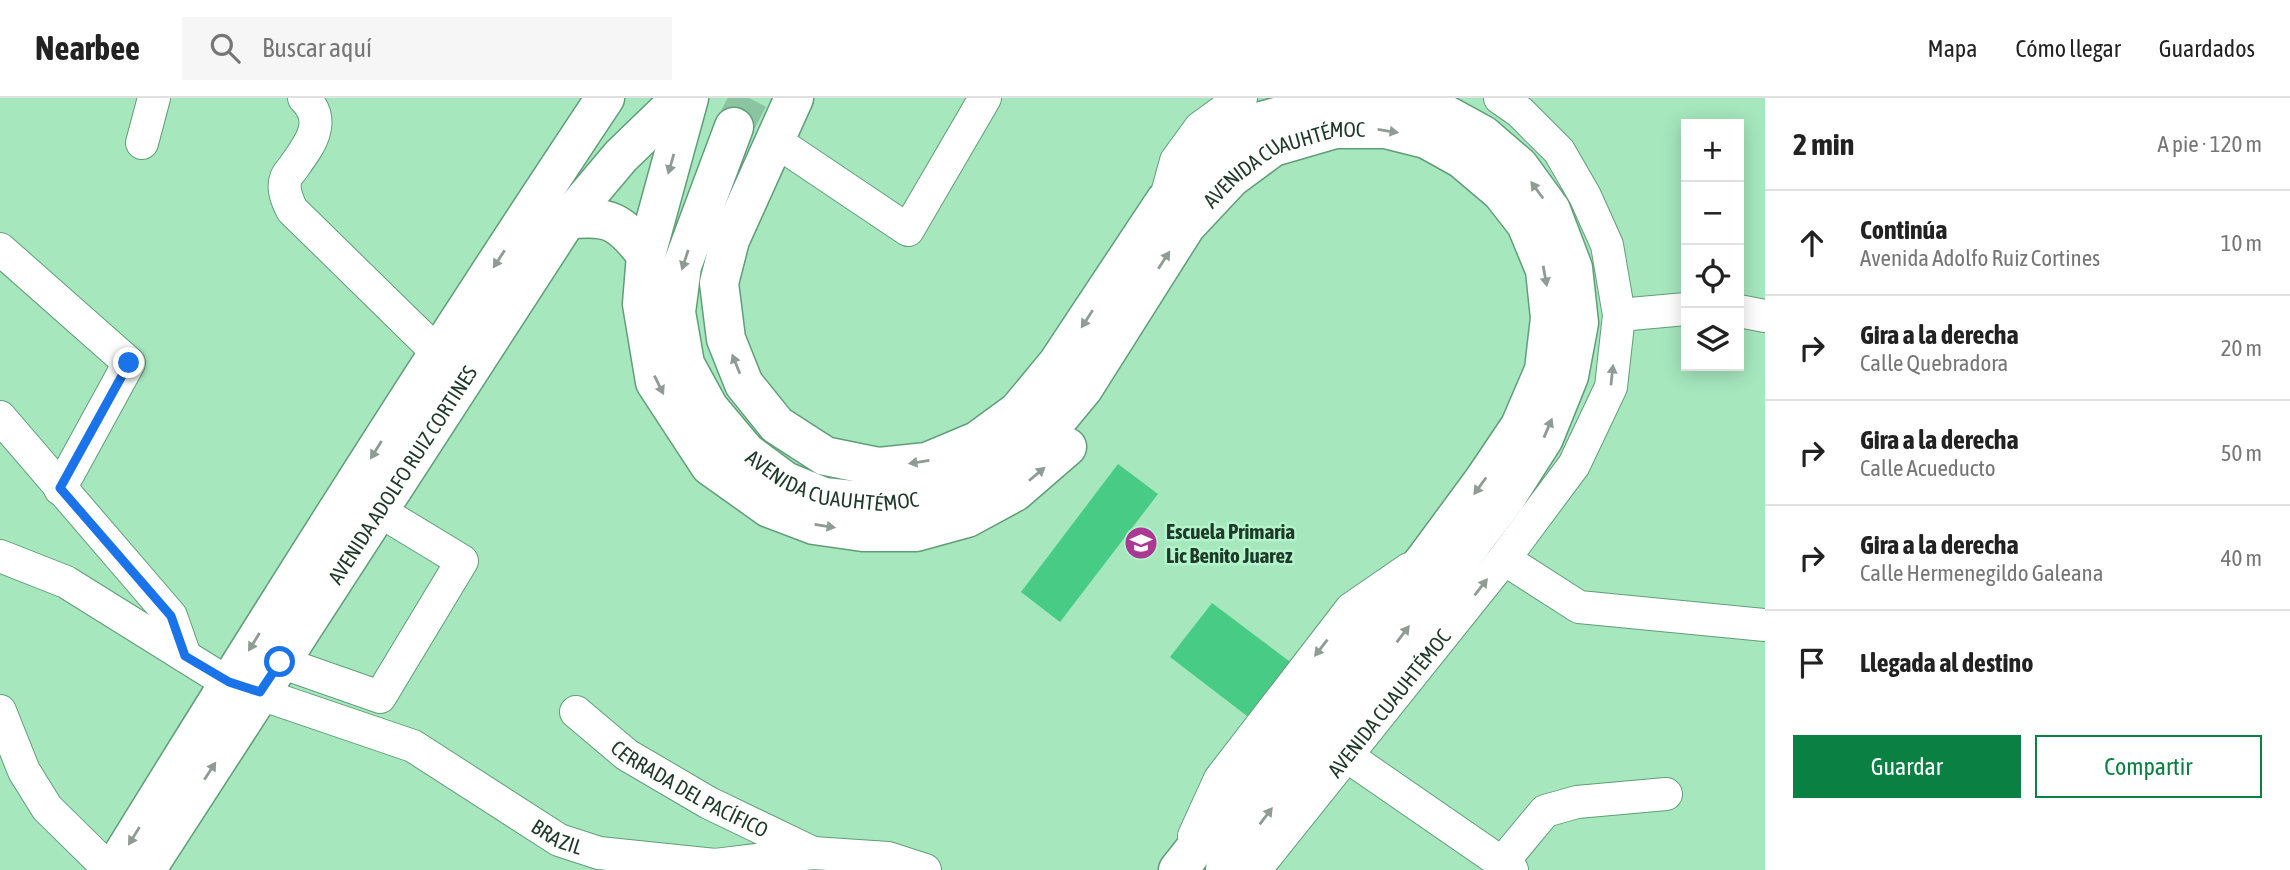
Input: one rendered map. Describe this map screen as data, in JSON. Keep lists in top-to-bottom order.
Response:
{
  "streets": {
    "main road": ["AVENIDA CUAUHTÉMOC", "AVENIDA ADOLFO RUIZ CORTINES"],
    "street": ["CERRADA DEL PACÍFICO", "BRAZIL"]
  },
  "crossings": [
    ["AVENIDA ADOLFO RUIZ CORTINES", "BRAZIL"],
    ["CERRADA DEL PACÍFICO", "BRAZIL"]
  ],
  "places": {
    "school or university": ["Escuela Primaria Lic Benito Juarez"]
  },
  "page": {
    "header": "Nearbee",
    "search": "Buscar aquí",
    "nav": ["Mapa", "Cómo llegar", "Guardados"],
    "heading": ["2 min", "A pie · 120 m"],
    "map_buttons": ["+", "−"],
    "list": [
      ["Continúa", "Avenida Adolfo Ruiz Cortines", "10 m"],
      ["Gira a la derecha", "Calle Quebradora", "20 m"],
      ["Gira a la derecha", "Calle Acueducto", "50 m"],
      ["Gira a la derecha", "Calle Hermenegildo Galeana", "40 m"],
      "Llegada al destino"
    ],
    "buttons": ["Guardar", "Compartir"]
  }
}
